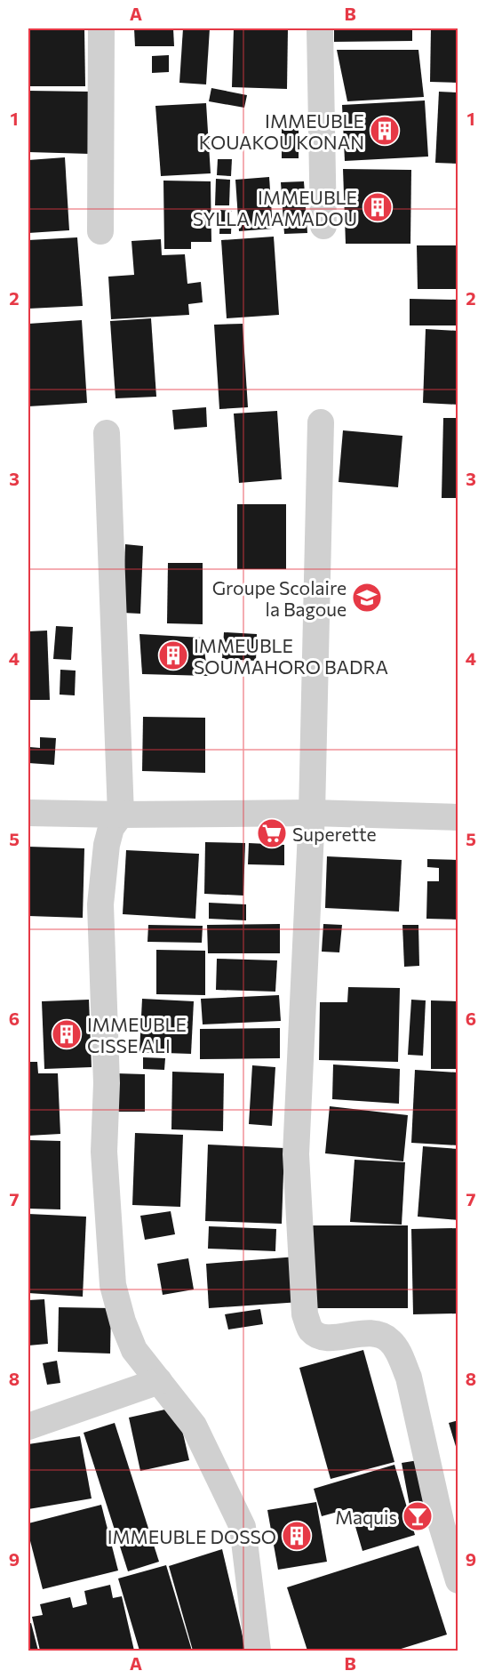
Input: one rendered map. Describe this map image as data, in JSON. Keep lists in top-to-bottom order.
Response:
{
  "places": {
    "building": [
      "IMMEUBLE KOUAKOU KONAN",
      "IMMEUBLE SYLLA MAMADOU",
      "IMMEUBLE SOUMAHORO BADRA",
      "IMMEUBLE CISSE ALI",
      "IMMEUBLE DOSSO"
    ],
    "school or university": ["Groupe Scolaire la Bagoue"],
    "supermarket": ["Superette"],
    "bar": ["Maquis"]
  },
  "grid": {
    "columns": ["A", "B"],
    "rows": [
      "1",
      "2",
      "3",
      "4",
      "5",
      "6",
      "7",
      "8",
      "9"
    ]
  }
}
